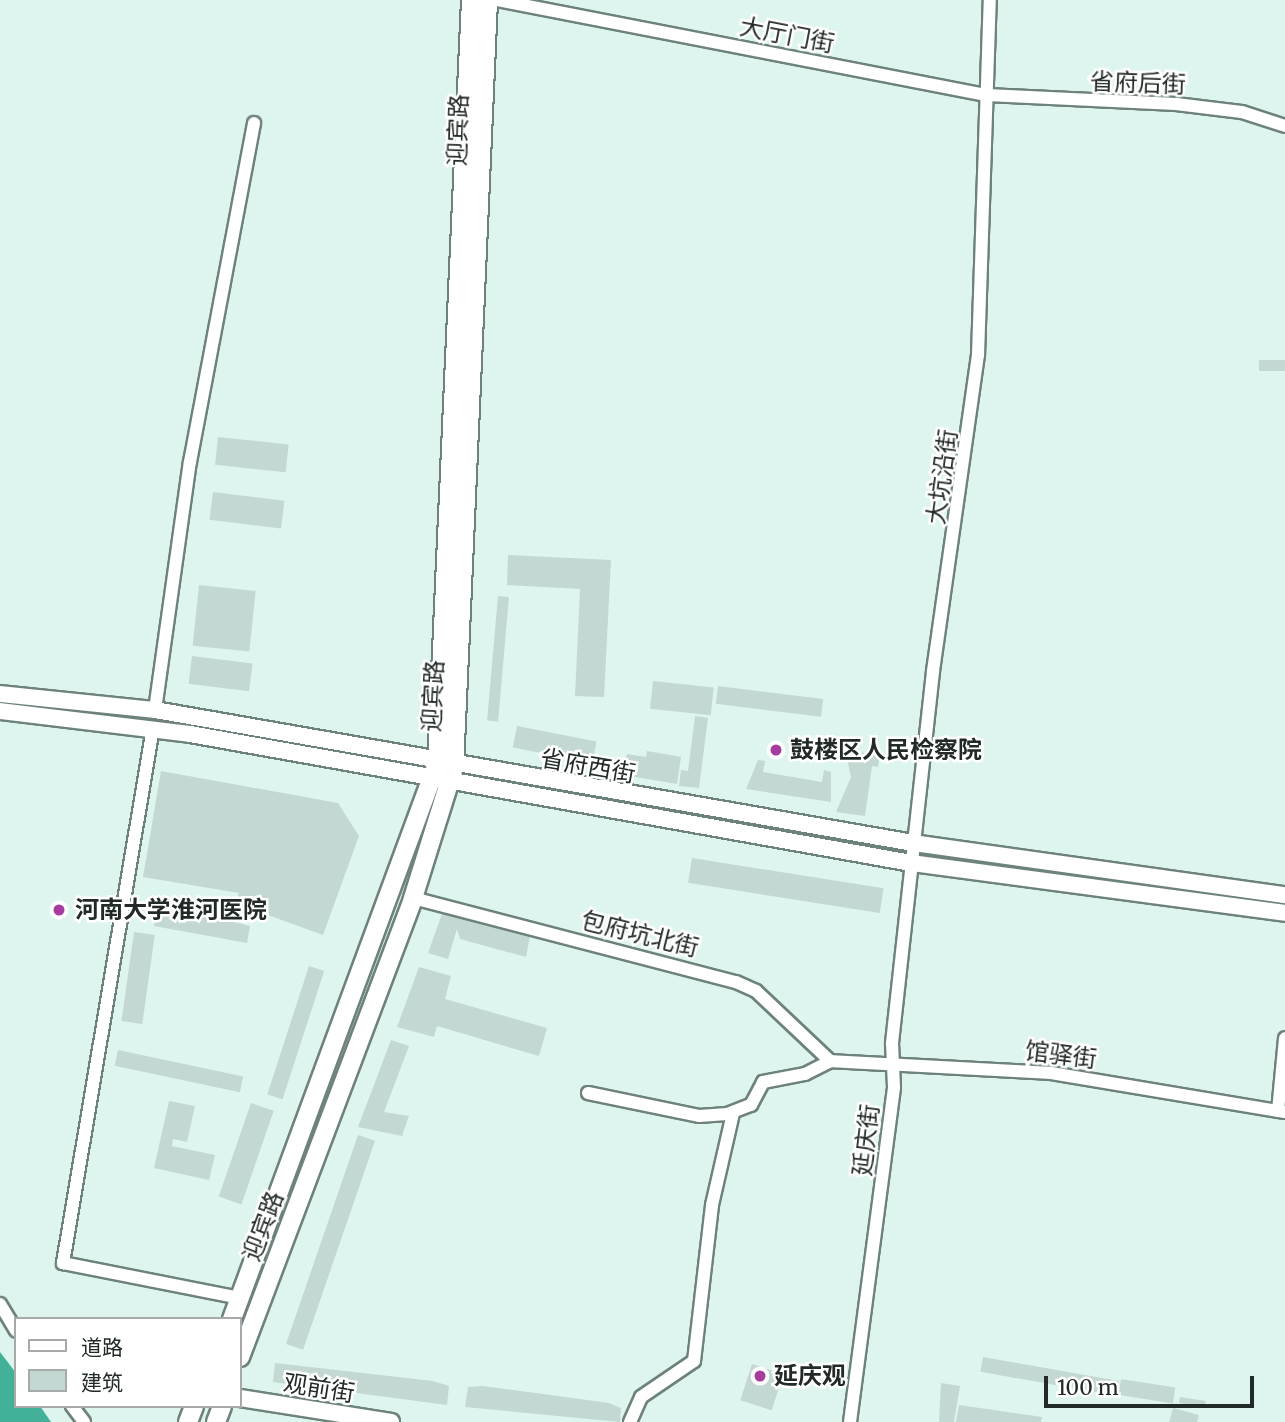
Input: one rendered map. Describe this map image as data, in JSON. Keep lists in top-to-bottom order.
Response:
{
  "streets": {
    "main road": ["迎宾路"],
    "street": [
      "大厅门街",
      "省府后街",
      "大坑沿街",
      "省府西街",
      "包府坑北街",
      "馆驿街",
      "延庆街",
      "观前街"
    ]
  },
  "crossings": [
    ["大厅门街", "省府后街"],
    ["大厅门街", "大坑沿街"],
    ["省府后街", "大坑沿街"],
    ["迎宾路", "省府西街"],
    ["迎宾路", "包府坑北街"],
    ["大坑沿街", "省府西街"],
    ["大坑沿街", "延庆街"],
    ["省府西街", "延庆街"],
    ["包府坑北街", "馆驿街"],
    ["馆驿街", "延庆街"]
  ],
  "places": ["鼓楼区人民检察院", "河南大学淮河医院", "延庆观"],
  "legend": ["道路", "建筑"],
  "scale_bar": "100 m"
}
